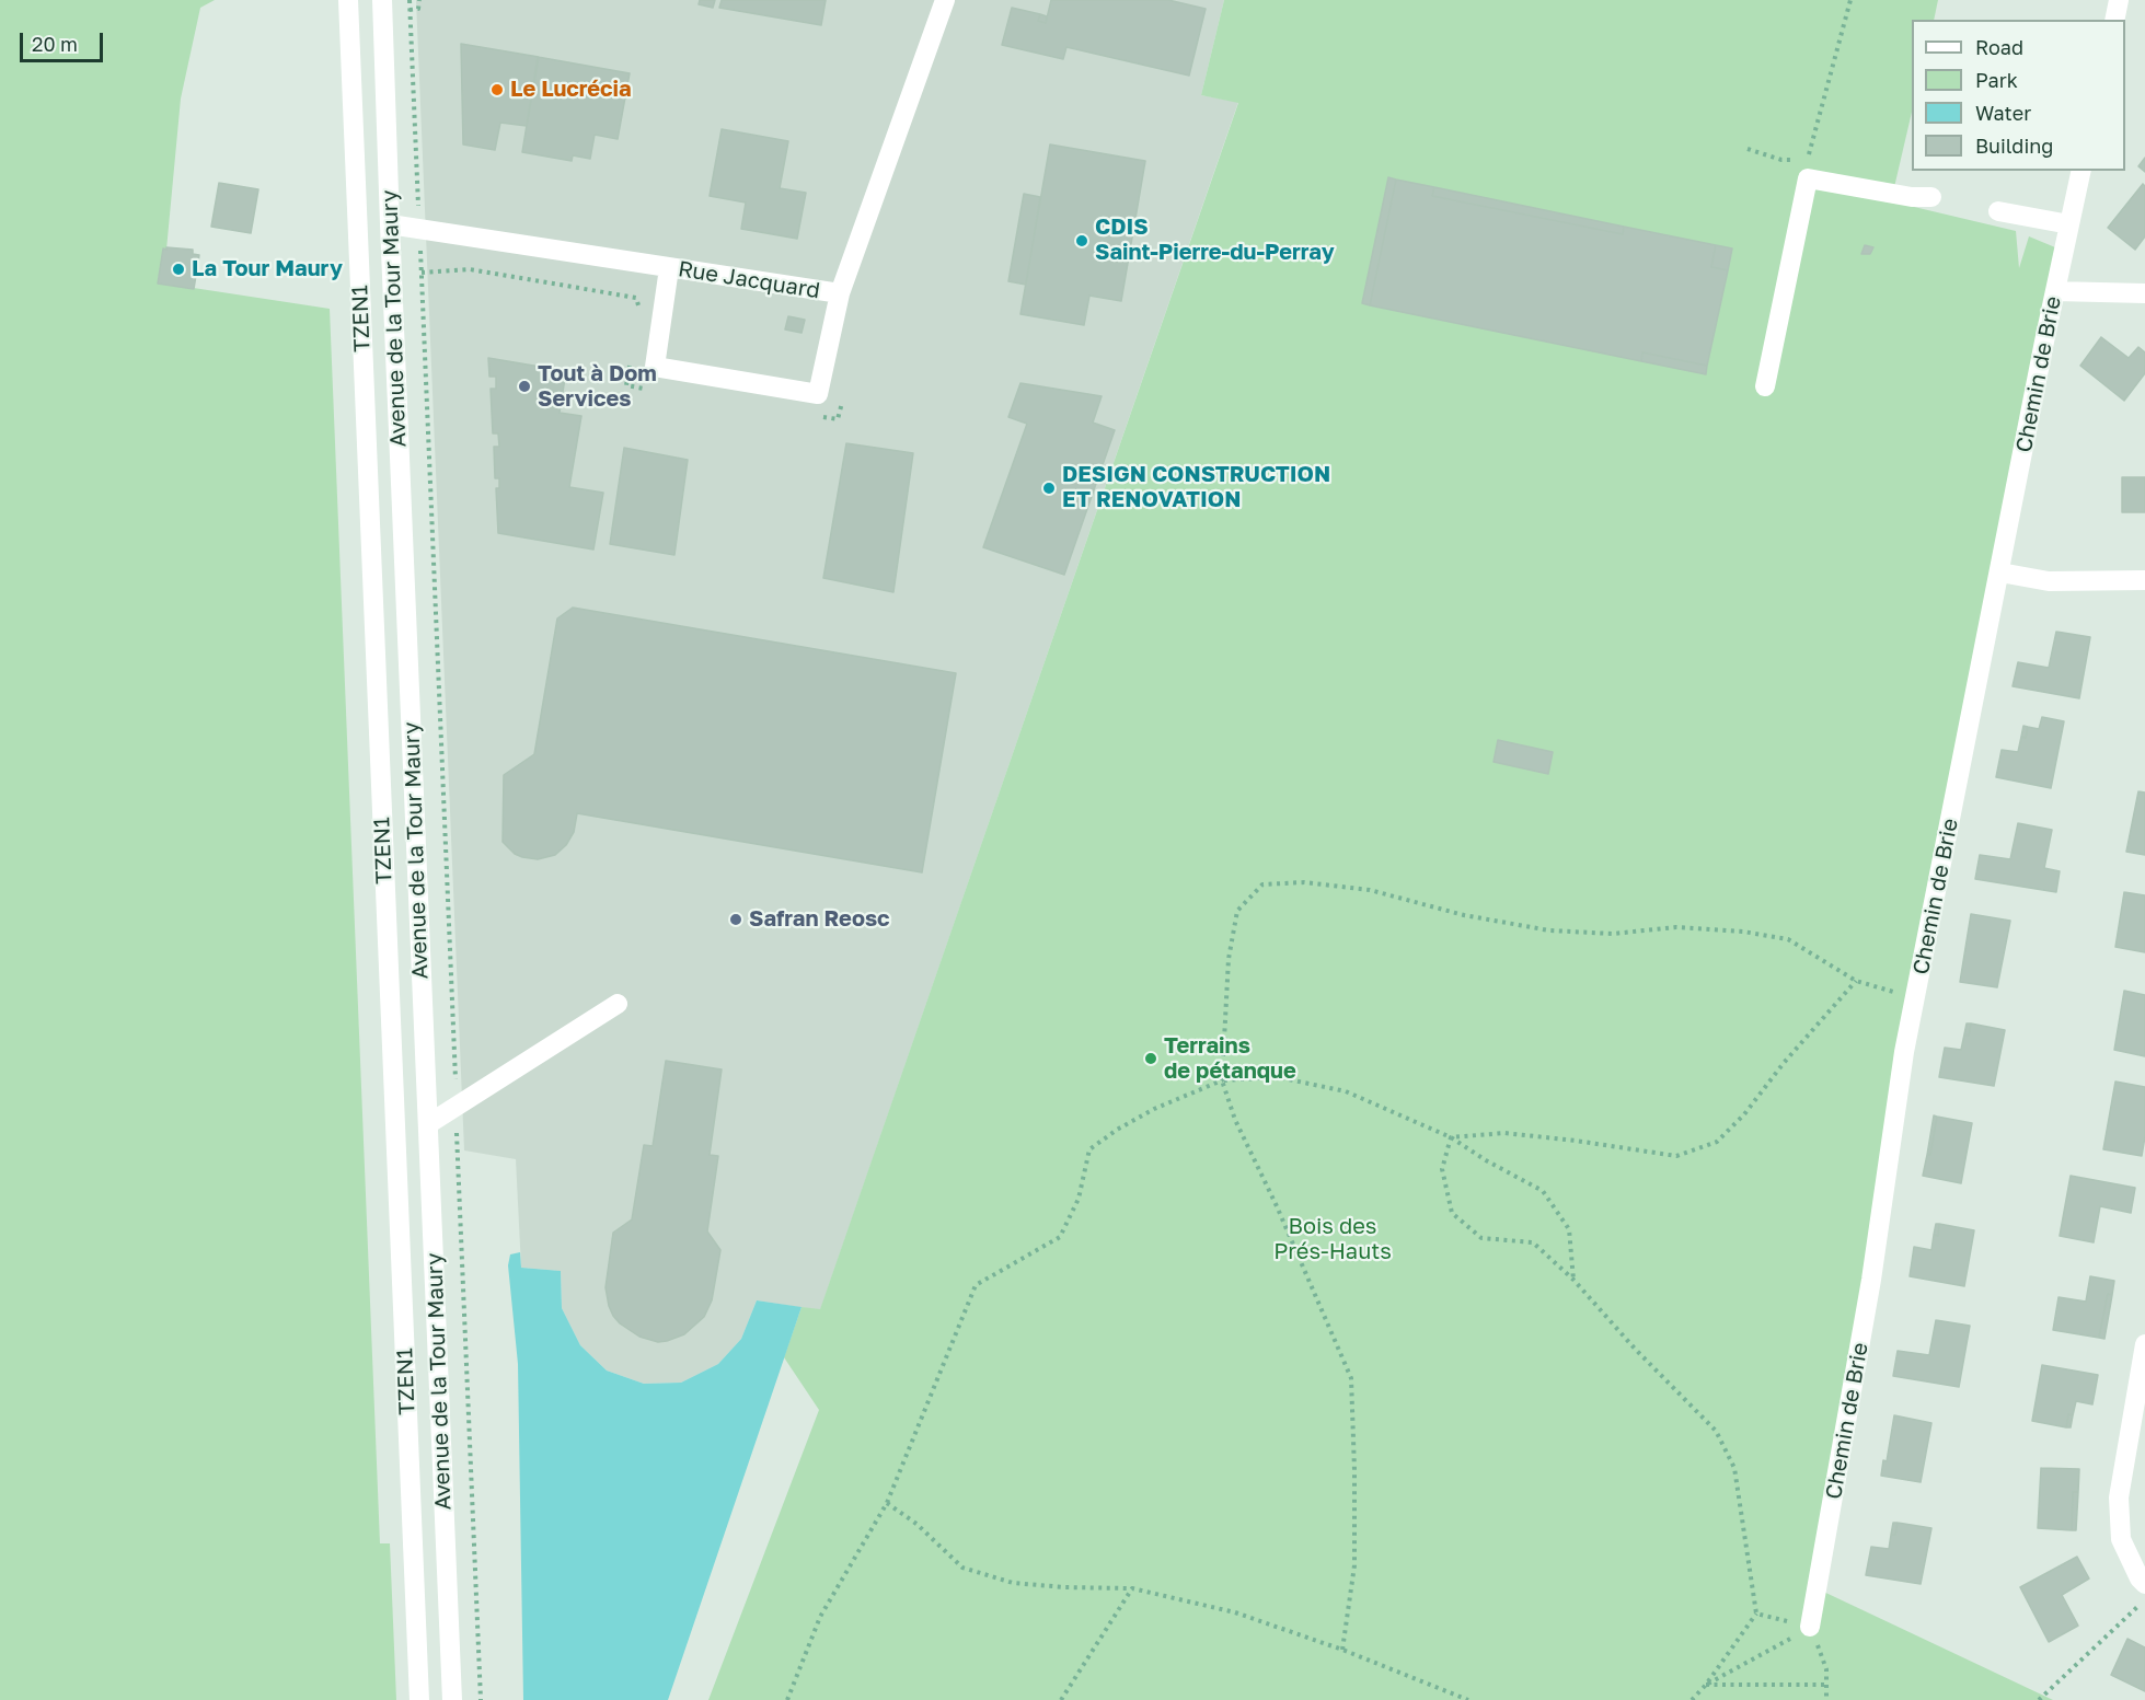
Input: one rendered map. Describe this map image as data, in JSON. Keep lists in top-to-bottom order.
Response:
{
  "streets": {
    "street": [
      "Rue Jacquard",
      "TZEN1",
      "Avenue de la Tour Maury",
      "Chemin de Brie"
    ]
  },
  "crossings": [
    ["Rue Jacquard", "Avenue de la Tour Maury"]
  ],
  "parks": ["Bois des Prés-Hauts"],
  "places": [
    "Le Lucrécia",
    "CDIS Saint-Pierre-du-Perray",
    "La Tour Maury",
    "Tout à Dom Services",
    "DESIGN CONSTRUCTION ET RENOVATION",
    "Safran Reosc",
    "Terrains de pétanque"
  ],
  "legend": [
    "Road",
    "Park",
    "Water",
    "Building"
  ],
  "scale_bar": "20 m"
}
